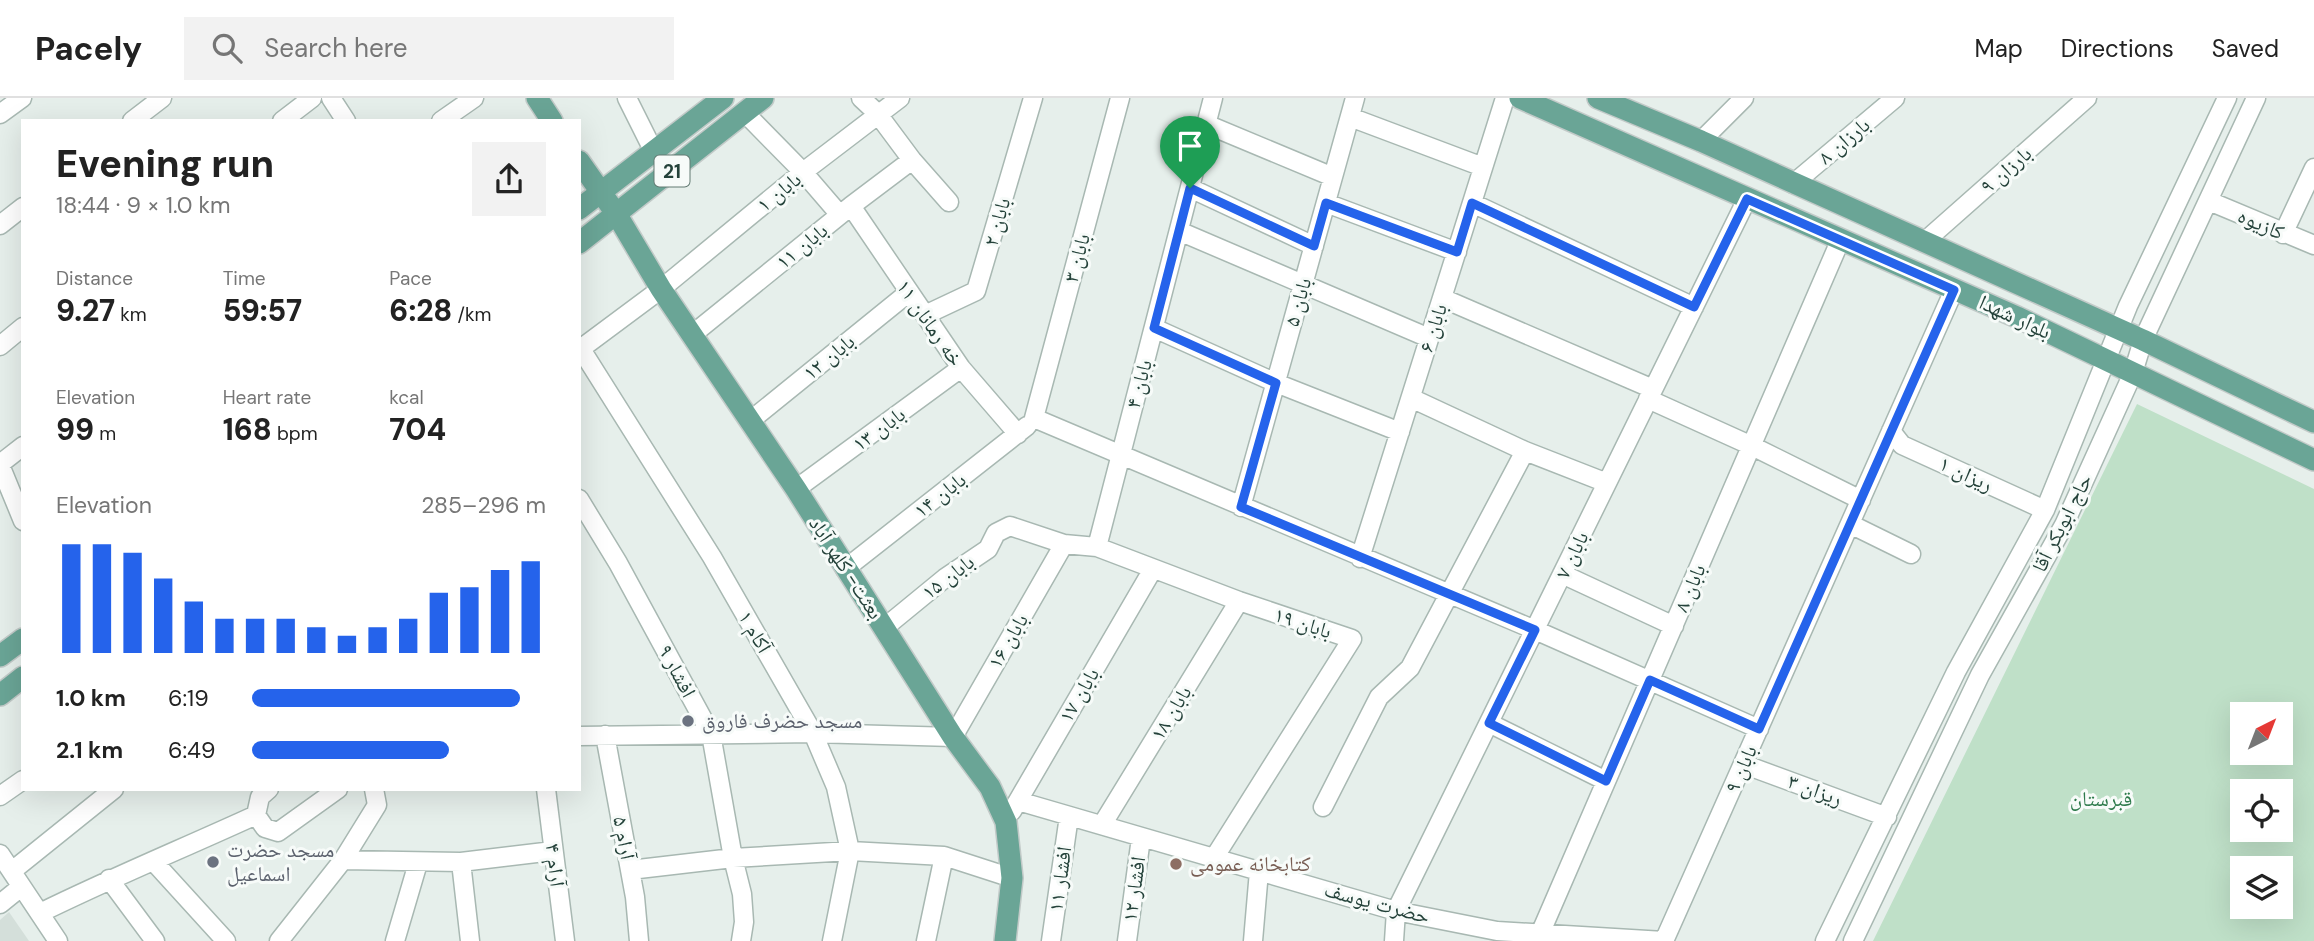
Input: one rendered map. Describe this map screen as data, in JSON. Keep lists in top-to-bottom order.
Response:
{
  "streets": {
    "main road": ["21", "بلوار شهدا", "بعثت- کلهر آباد"],
    "street": [
      "بارزان ۸",
      "بارزان ۹",
      "بابان ۱",
      "بابان ۲",
      "کازیوه",
      "بابان ۱۱",
      "بابان ۳",
      "بابان ۵",
      "خه رمانان ۱۱",
      "بابان ۶",
      "بابان ۱۲",
      "بابان ۴",
      "بابان ۱۳",
      "ریزان ۱",
      "بابان ۱۴",
      "حاج ابوبکر آقا",
      "بابان ۷",
      "بابان ۱۵",
      "بابان ۸",
      "بابان ۱۹",
      "آکام ۱",
      "بابان ۱۶",
      "افشار ۹",
      "بابان ۱۷",
      "بابان ۱۸",
      "بابان ۹",
      "۳ ریزان",
      "آرام ۵",
      "آرام ۴",
      "افشار ۱۱",
      "افشار ۱۲",
      "حضرت یوسف"
    ]
  },
  "crossings": [
    ["بارزان ۸", "بلوار شهدا"],
    ["بارزان ۹", "بلوار شهدا"],
    ["21", "خه رمانان ۱۱"],
    ["21", "بعثت- کلهر آباد"],
    ["بابان ۱", "خه رمانان ۱۱"],
    ["بابان ۱", "بعثت- کلهر آباد"],
    ["بابان ۲", "خه رمانان ۱۱"],
    ["کازیوه", "حاج ابوبکر آقا"],
    ["بابان ۱۱", "خه رمانان ۱۱"],
    ["بابان ۱۱", "بعثت- کلهر آباد"],
    ["بابان ۳", "بابان ۱۴"],
    ["بلوار شهدا", "حاج ابوبکر آقا"],
    ["بلوار شهدا", "بابان ۷"],
    ["بلوار شهدا", "بابان ۸"],
    ["بلوار شهدا", "بابان ۹"],
    ["خه رمانان ۱۱", "بابان ۱۲"],
    ["خه رمانان ۱۱", "بابان ۱۳"],
    ["خه رمانان ۱۱", "بابان ۱۴"],
    ["بابان ۱۲", "بعثت- کلهر آباد"],
    ["بابان ۴", "بابان ۱۹"],
    ["بابان ۱۳", "بعثت- کلهر آباد"],
    ["ریزان ۱", "حاج ابوبکر آقا"],
    ["ریزان ۱", "بابان ۹"],
    ["بابان ۱۴", "بعثت- کلهر آباد"],
    ["حاج ابوبکر آقا", "۳ ریزان"],
    ["بابان ۷", "حضرت یوسف"],
    ["بعثت- کلهر آباد", "بابان ۱۵"],
    ["بعثت- کلهر آباد", "بابان ۱۶"],
    ["بعثت- کلهر آباد", "بابان ۱۷"],
    ["بابان ۱۵", "بابان ۱۹"],
    ["بابان ۸", "حضرت یوسف"],
    ["بابان ۱۹", "بابان ۱۶"],
    ["بابان ۱۹", "بابان ۱۷"],
    ["بابان ۱۹", "بابان ۱۸"],
    ["بابان ۱۹", "حضرت یوسف"],
    ["بابان ۱۷", "حضرت یوسف"],
    ["بابان ۱۸", "حضرت یوسف"],
    ["بابان ۹", "۳ ریزان"],
    ["بابان ۹", "حضرت یوسف"],
    ["افشار ۱۱", "حضرت یوسف"],
    ["افشار ۱۲", "حضرت یوسف"]
  ],
  "parks": ["قبرستان"],
  "places": ["مسجد حضرف فاروق", "مسجد حضرت اسماعیل", "کتابخانه عمومی"],
  "north": "top right",
  "page": {
    "header": "Pacely",
    "search": "Search here",
    "nav": ["Map", "Directions", "Saved"],
    "heading": ["Evening run", "18:44 · 9 × 1.0 km"],
    "stats": [
      ["Distance", "9.27 km"],
      ["Time", "59:57"],
      ["Pace", "6:28 /km"],
      ["Elevation", "99 m"],
      ["Heart rate", "168 bpm"],
      ["kcal", "704"]
    ],
    "chart": ["Elevation", "285–296 m"],
    "list": [
      {
        "name": "1.0 km",
        "note": "6:19"
      },
      {
        "name": "2.1 km",
        "note": "6:49"
      }
    ]
  }
}
